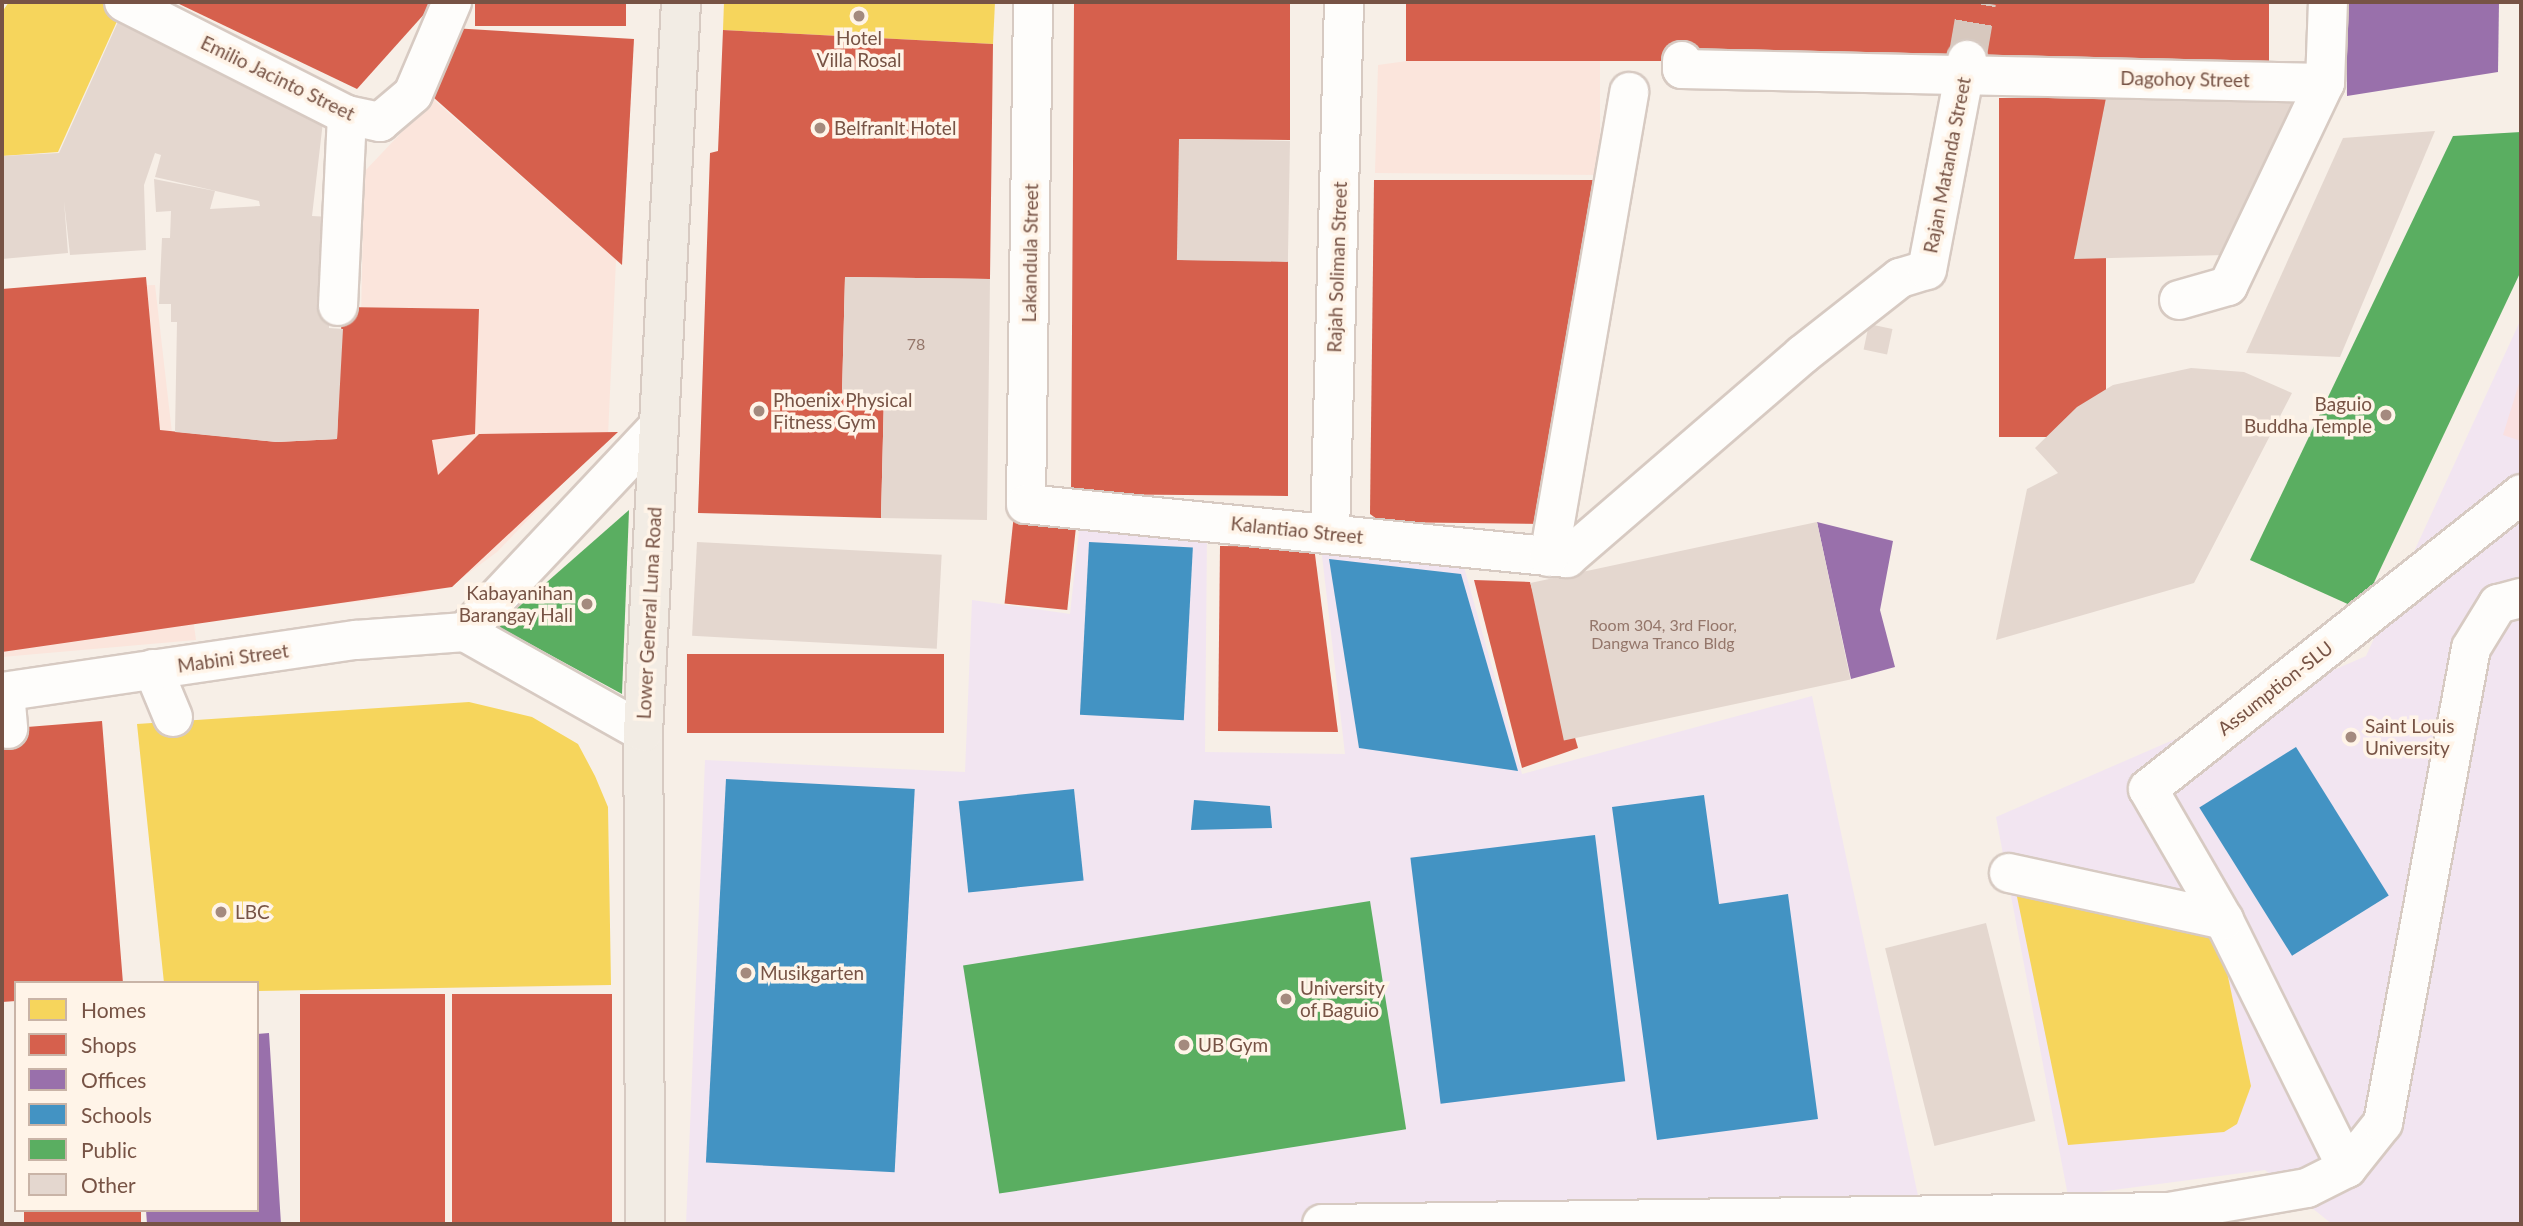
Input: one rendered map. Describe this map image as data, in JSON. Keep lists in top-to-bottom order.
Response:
{
  "streets": {
    "main road": ["Lower General Luna Road"],
    "street": [
      "Emilio Jacinto Street",
      "Dagohoy Street",
      "Rajan Matanda Street",
      "Lakandula Street",
      "Rajah Soliman Street",
      "Kalantiao Street",
      "Mabini Street",
      "Assumption-SLU"
    ]
  },
  "crossings": [
    ["Dagohoy Street", "Rajan Matanda Street"],
    ["Rajan Matanda Street", "Kalantiao Street"],
    ["Lakandula Street", "Kalantiao Street"],
    ["Rajah Soliman Street", "Kalantiao Street"]
  ],
  "places": [
    "Hotel Villa Rosal",
    "Belfranlt Hotel",
    "Phoenix Physical Fitness Gym",
    "Baguio Buddha Temple",
    "Kabayanihan Barangay Hall",
    "Saint Louis University",
    "LBC",
    "Musikgarten",
    "University of Baguio",
    "UB Gym"
  ],
  "house_numbers": ["78", "Room 304, 3rd Floor, Dangwa Tranco Bldg"],
  "legend": [
    "Homes",
    "Shops",
    "Offices",
    "Schools",
    "Public",
    "Other"
  ]
}
